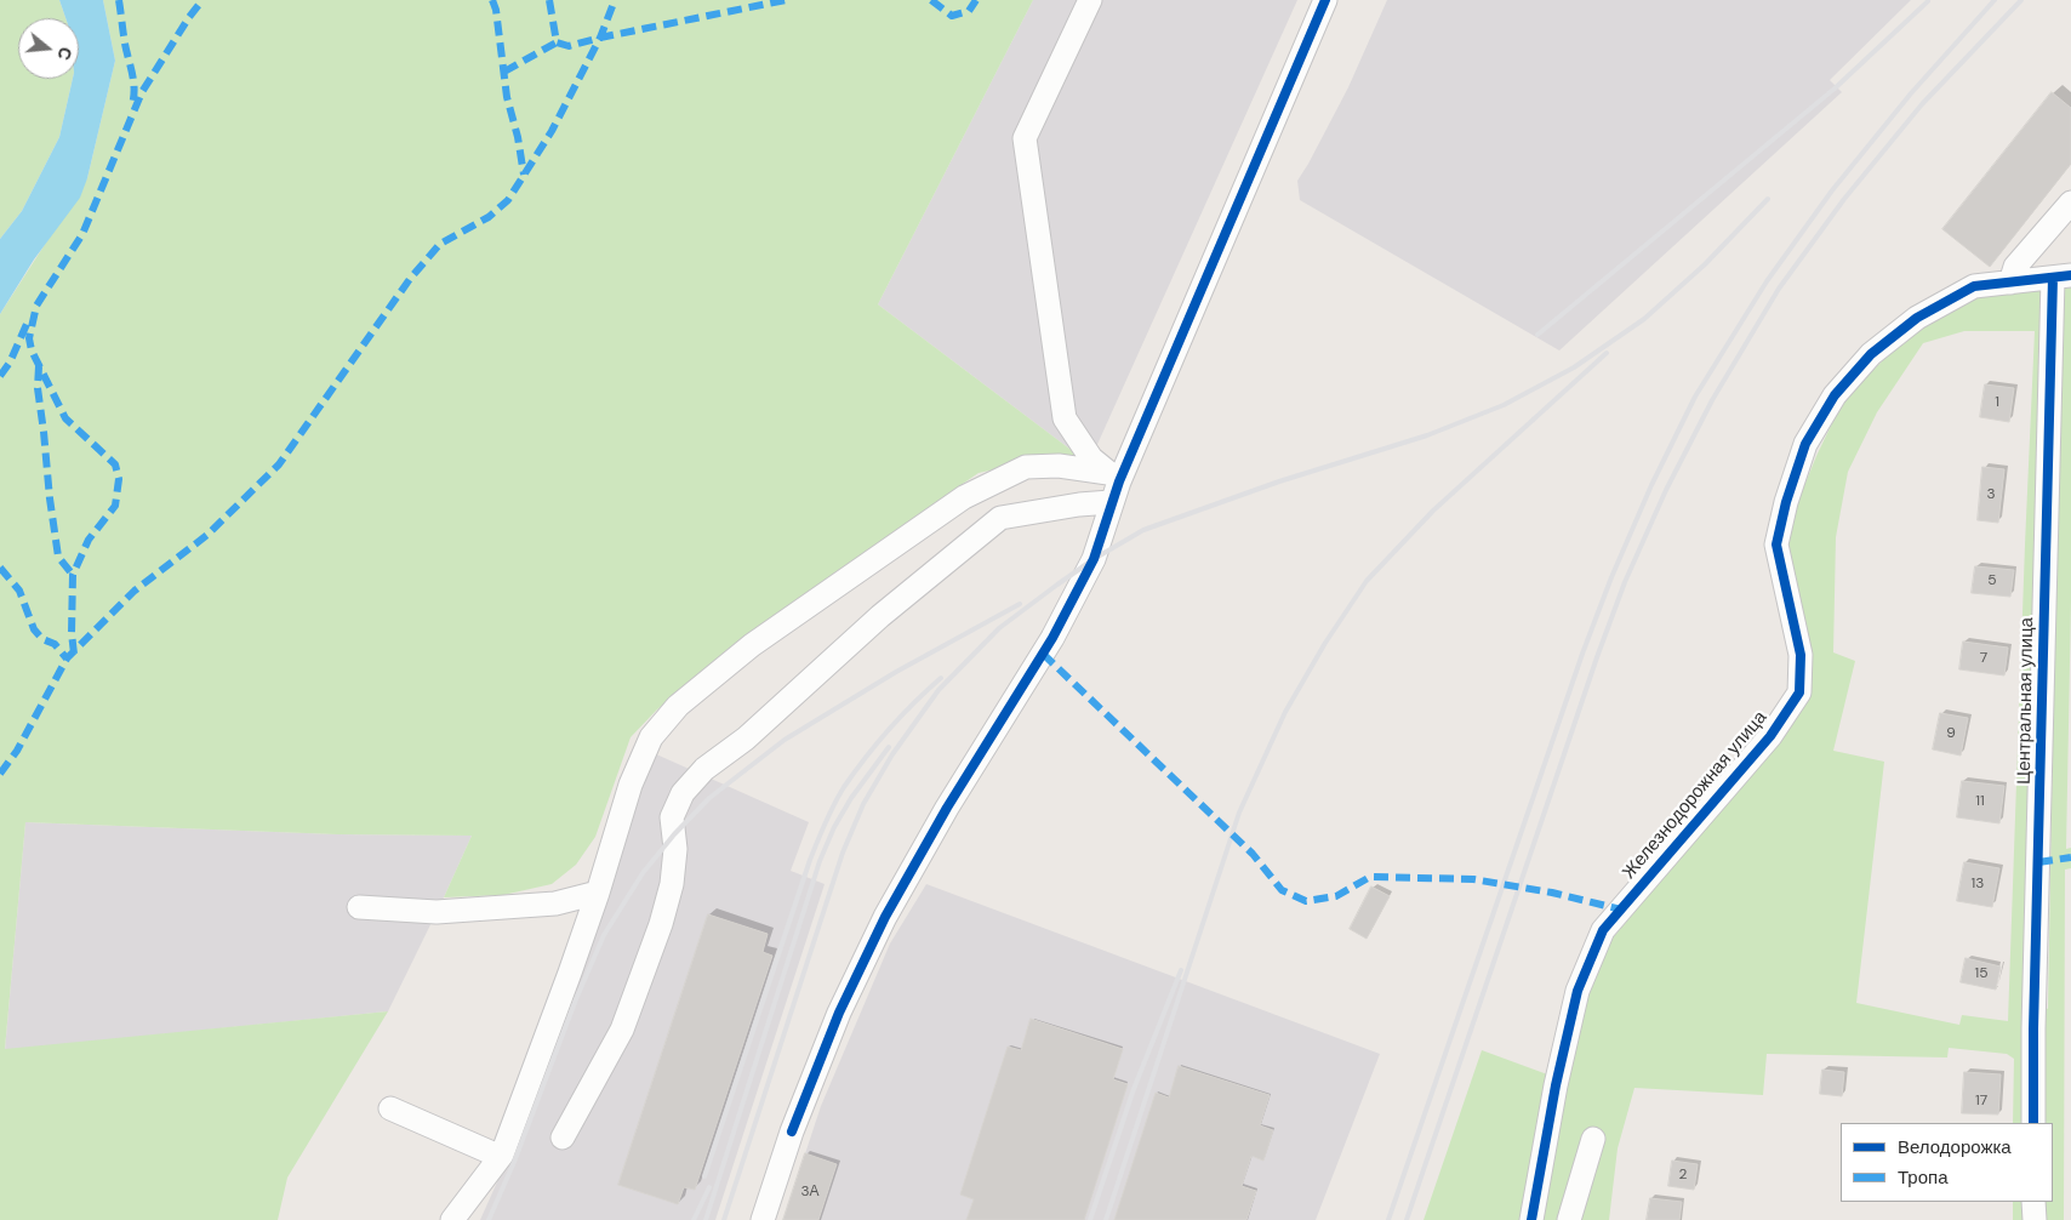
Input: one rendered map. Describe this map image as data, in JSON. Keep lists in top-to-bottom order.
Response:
{
  "streets": {
    "street": ["Центральная улица", "Железнодорожная улица"]
  },
  "crossings": [
    ["Центральная улица", "Железнодорожная улица"]
  ],
  "house_numbers": [
    "1",
    "3",
    "5",
    "7",
    "9",
    "11",
    "13",
    "15",
    "17",
    "2",
    "3А"
  ],
  "legend": ["Велодорожка", "Тропа"],
  "north": "right"
}
